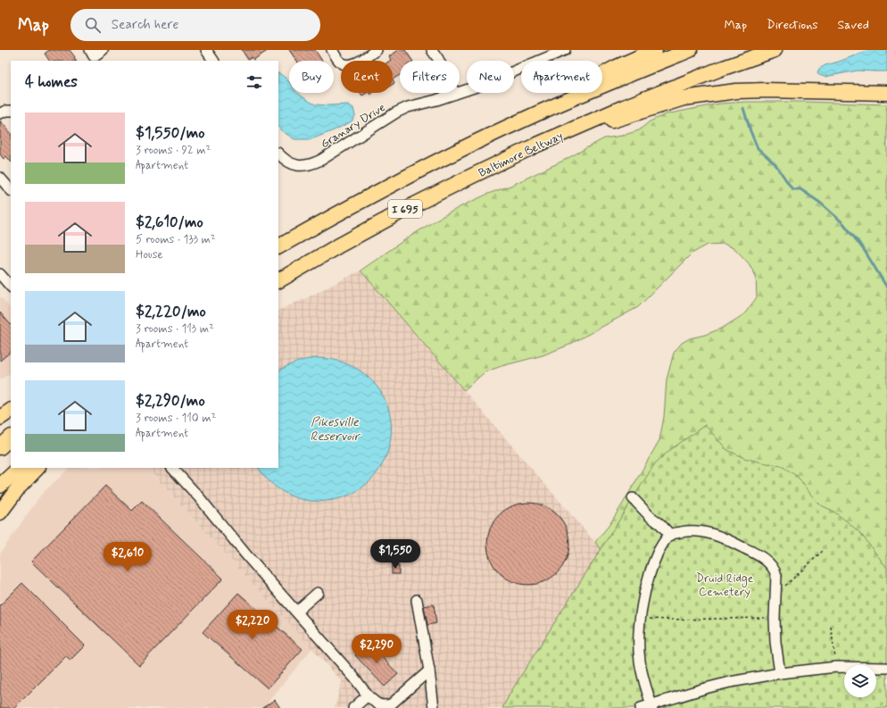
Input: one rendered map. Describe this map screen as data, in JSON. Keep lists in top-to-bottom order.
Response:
{
  "streets": {
    "highway": ["Baltimore Beltway", "I 695"],
    "street": ["Granary Drive"]
  },
  "water": ["Pikesville Reservoir"],
  "parks": ["Druid Ridge Cemetery"],
  "page": {
    "header": "Map",
    "search": "Search here",
    "nav": ["Map", "Directions", "Saved"],
    "chip": [
      "Buy",
      "Rent",
      "Filters",
      "New",
      "Apartment"
    ],
    "heading": "4 homes",
    "list": [
      {
        "name": "$1,550/mo",
        "note": "3 rooms · 92 m² · Apartment"
      },
      {
        "name": "$2,610/mo",
        "note": "5 rooms · 133 m² · House"
      },
      {
        "name": "$2,220/mo",
        "note": "3 rooms · 113 m² · Apartment"
      },
      {
        "name": "$2,290/mo",
        "note": "3 rooms · 110 m² · Apartment"
      }
    ],
    "price": [
      "$1,550",
      "$2,610",
      "$2,220",
      "$2,290"
    ]
  }
}
